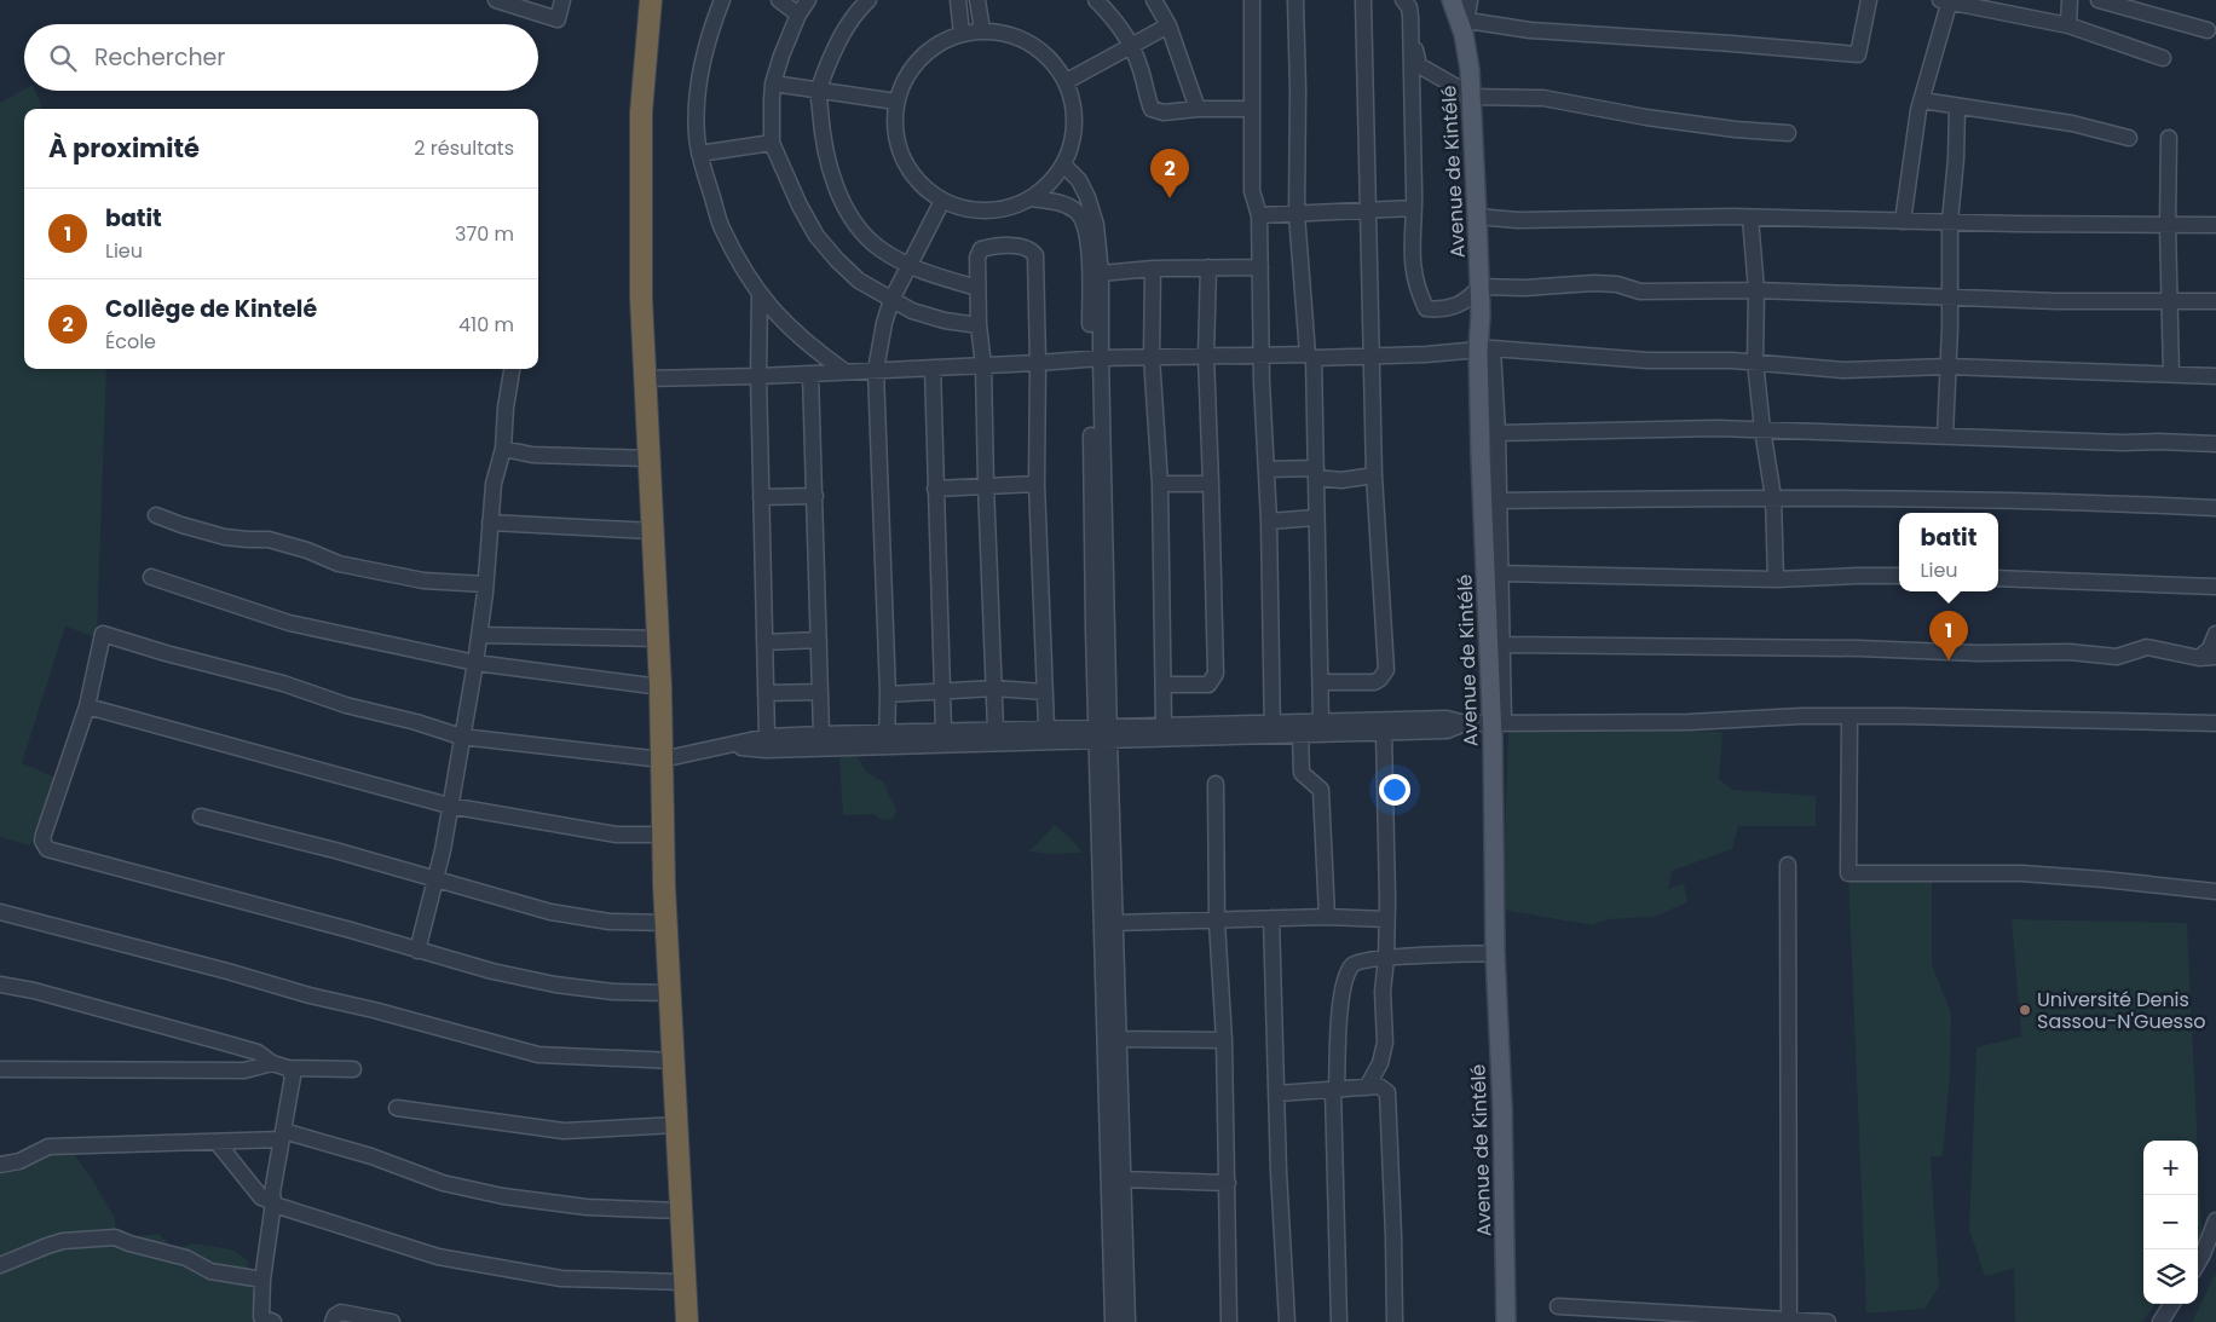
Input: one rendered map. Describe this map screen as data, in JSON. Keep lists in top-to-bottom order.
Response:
{
  "streets": {
    "main road": ["Avenue de Kintélé"]
  },
  "places": ["Université Denis Sassou-N'Guesso"],
  "page": {
    "search": "Rechercher",
    "heading": ["À proximité", "2 résultats"],
    "pins": ["2", "1"],
    "list": [
      {
        "mark": "1",
        "name": "batit",
        "note": "Lieu",
        "value": "370 m"
      },
      {
        "mark": "2",
        "name": "Collège de Kintelé",
        "note": "École",
        "value": "410 m"
      }
    ],
    "popup": ["batit", "Lieu"],
    "map_buttons": ["+", "−"]
  }
}
